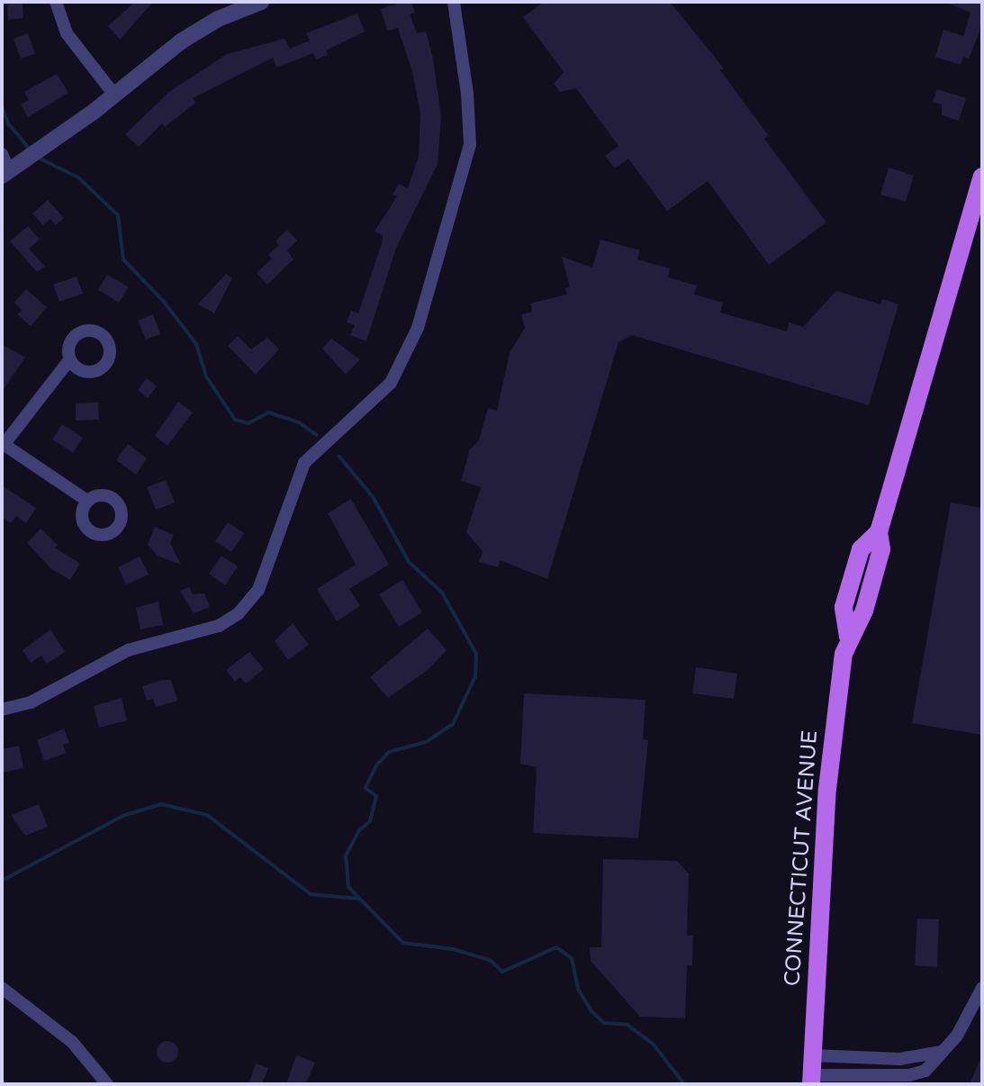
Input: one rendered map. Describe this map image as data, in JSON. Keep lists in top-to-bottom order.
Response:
{
  "streets": {
    "main road": ["CONNECTICUT AVENUE"]
  }
}
